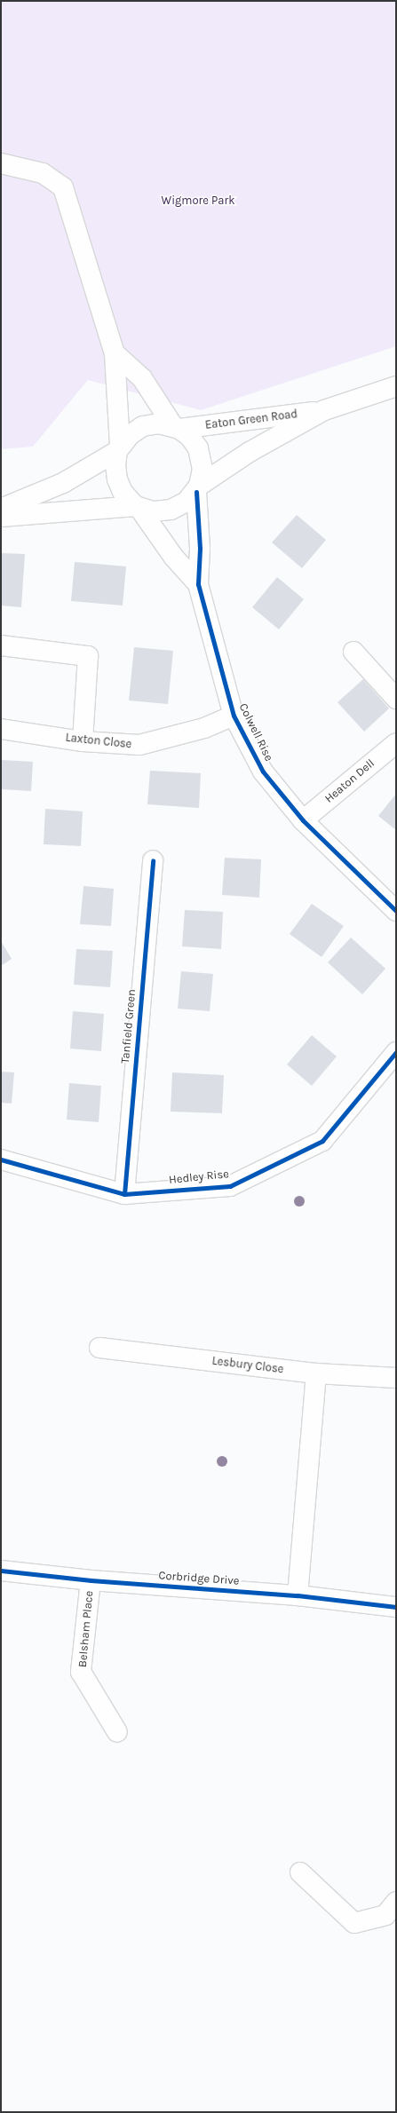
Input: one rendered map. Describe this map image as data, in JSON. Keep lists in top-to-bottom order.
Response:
{
  "streets": {
    "street": [
      "Eaton Green Road",
      "Colwell Rise",
      "Laxton Close",
      "Heaton Dell",
      "Tanfield Green",
      "Hedley Rise",
      "Lesbury Close",
      "Corbridge Drive",
      "Belsham Place"
    ]
  },
  "crossings": [
    ["Eaton Green Road", "Colwell Rise"],
    ["Colwell Rise", "Laxton Close"],
    ["Colwell Rise", "Heaton Dell"],
    ["Tanfield Green", "Hedley Rise"],
    ["Corbridge Drive", "Belsham Place"]
  ],
  "parks": ["Wigmore Park"]
}
